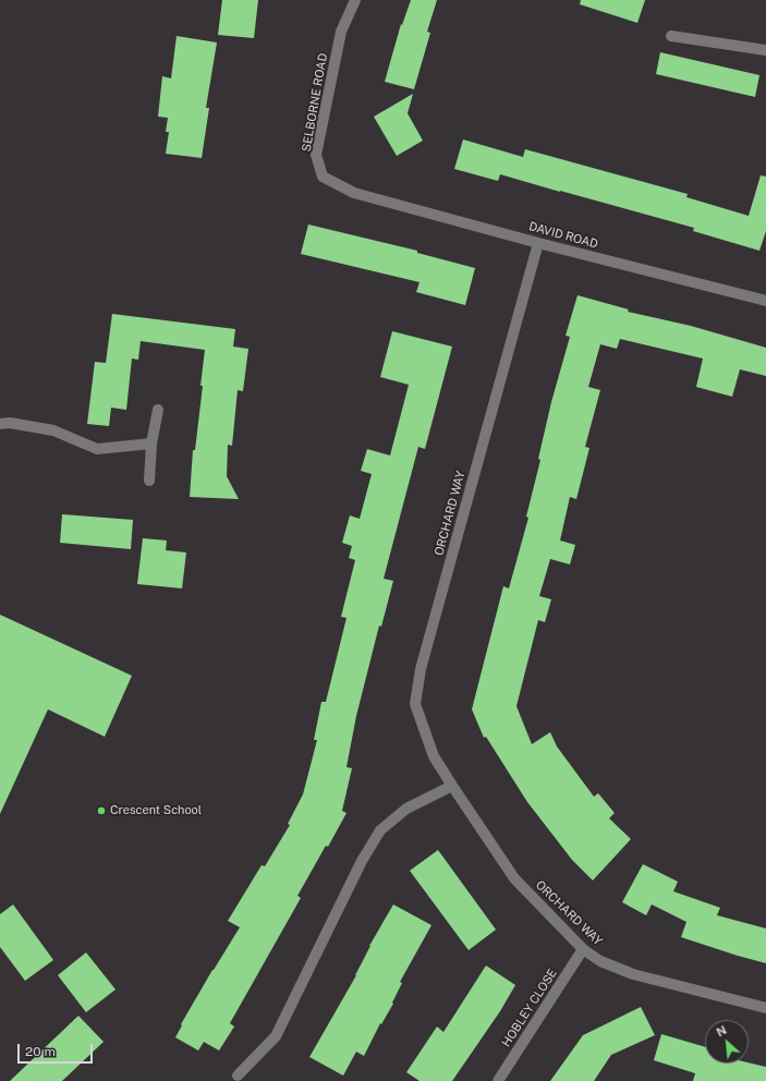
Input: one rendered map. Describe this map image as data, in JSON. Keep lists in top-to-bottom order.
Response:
{
  "streets": {
    "street": [
      "SELBORNE ROAD",
      "DAVID ROAD",
      "ORCHARD WAY",
      "HOBLEY CLOSE"
    ]
  },
  "crossings": [
    ["SELBORNE ROAD", "DAVID ROAD"],
    ["DAVID ROAD", "ORCHARD WAY"],
    ["ORCHARD WAY", "HOBLEY CLOSE"]
  ],
  "places": ["Crescent School"],
  "scale_bar": "20 m",
  "north": "top left"
}
